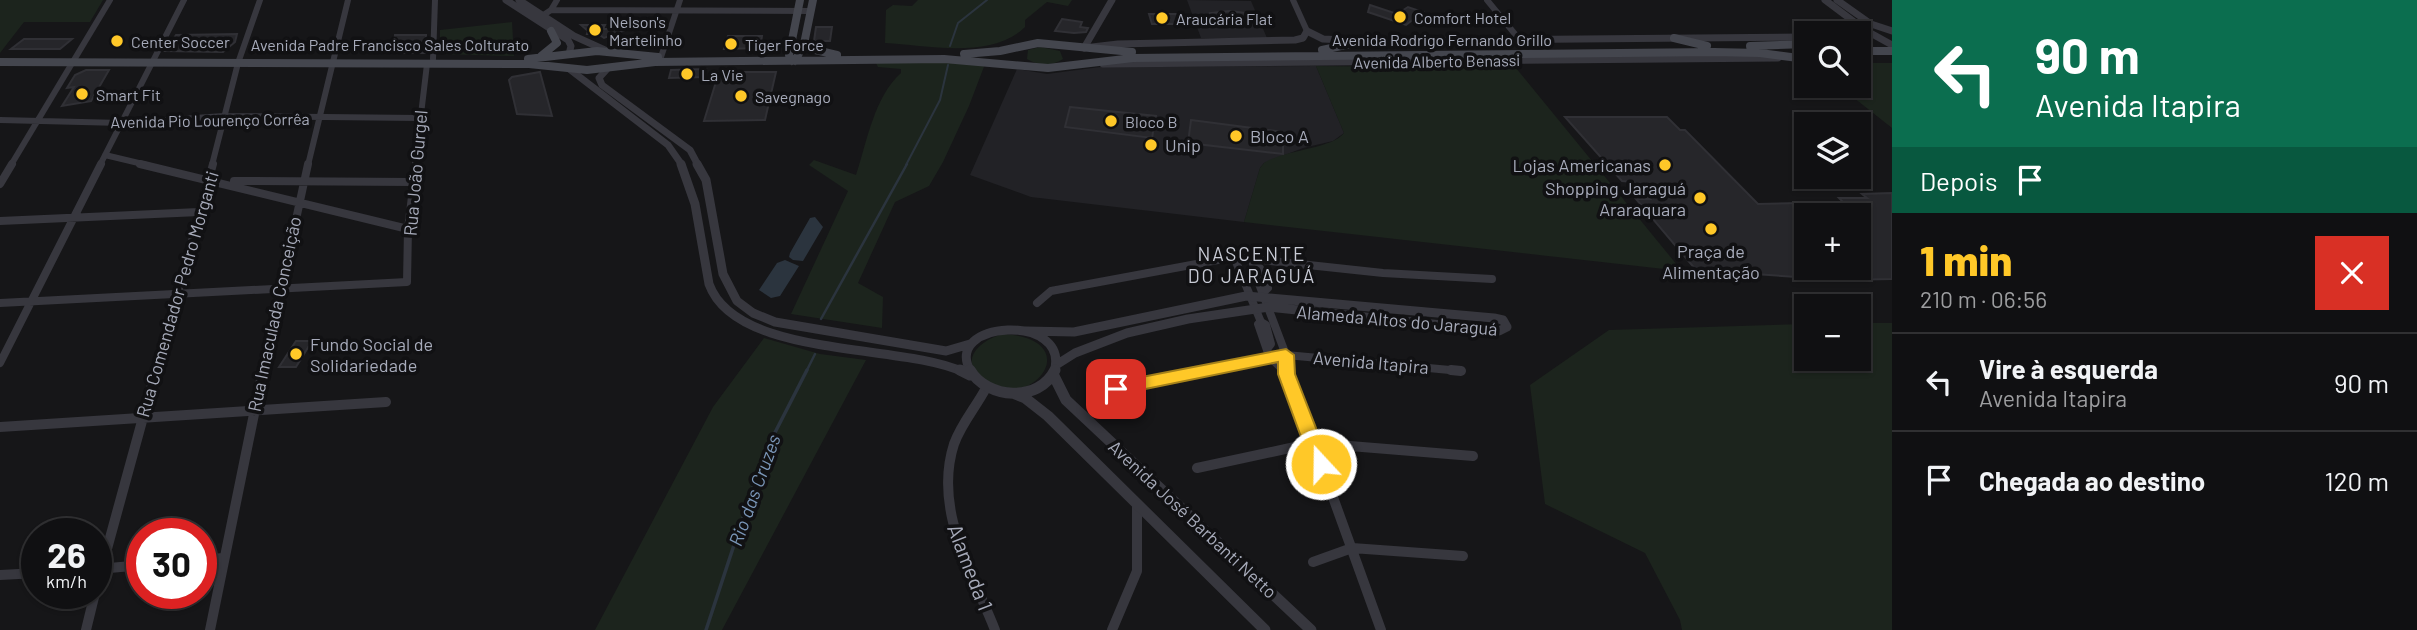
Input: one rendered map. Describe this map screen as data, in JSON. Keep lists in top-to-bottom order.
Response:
{
  "streets": {
    "main road": ["Avenida Padre Francisco Sales Colturato"],
    "street": [
      "Avenida Rodrigo Fernando Grillo",
      "Avenida Pio Lourenço Corrêa",
      "Rua João Gurgel",
      "Rua Comendador Pedro Morganti",
      "Rua Imaculada Conceição",
      "Alameda Altos do Jaraguá",
      "Avenida Itapira",
      "Avenida José Barbanti Netto",
      "Alameda 1"
    ]
  },
  "crossings": [
    ["Avenida Padre Francisco Sales Colturato", "Rua João Gurgel"],
    ["Avenida Padre Francisco Sales Colturato", "Rua Comendador Pedro Morganti"],
    ["Avenida Padre Francisco Sales Colturato", "Rua Imaculada Conceição"],
    ["Avenida Pio Lourenço Corrêa", "Rua João Gurgel"],
    ["Avenida Pio Lourenço Corrêa", "Rua Comendador Pedro Morganti"],
    ["Avenida Pio Lourenço Corrêa", "Rua Imaculada Conceição"],
    ["Rua João Gurgel", "Rua Imaculada Conceição"],
    ["Alameda Altos do Jaraguá", "Avenida José Barbanti Netto"],
    ["Alameda Altos do Jaraguá", "Alameda 1"],
    ["Avenida José Barbanti Netto", "Alameda 1"]
  ],
  "districts": ["NASCENTE DO JARAGUÁ"],
  "water": ["Rio das Cruzes"],
  "places": [
    "Comfort Hotel",
    "Araucária Flat",
    "Nelson's Martelinho",
    "Center Soccer",
    "Tiger Force",
    "La Vie",
    "Smart Fit",
    "Savegnago",
    "Bloco B",
    "Bloco A",
    "Unip",
    "Lojas Americanas",
    "Shopping Jaraguá Araraquara",
    "Praça de Alimentação",
    "Fundo Social de Solidariedade"
  ],
  "page": {
    "turn": ["90 m", "Avenida Itapira"],
    "map_buttons": ["+", "−"],
    "then": "Depois",
    "heading": ["1 min", "210 m · 06:56"],
    "list": [
      {
        "name": "Vire à esquerda",
        "note": "Avenida Itapira",
        "value": "90 m"
      },
      {
        "name": "Chegada ao destino",
        "value": "120 m"
      }
    ],
    "speed": "26 km/h",
    "limit": "30"
  }
}
